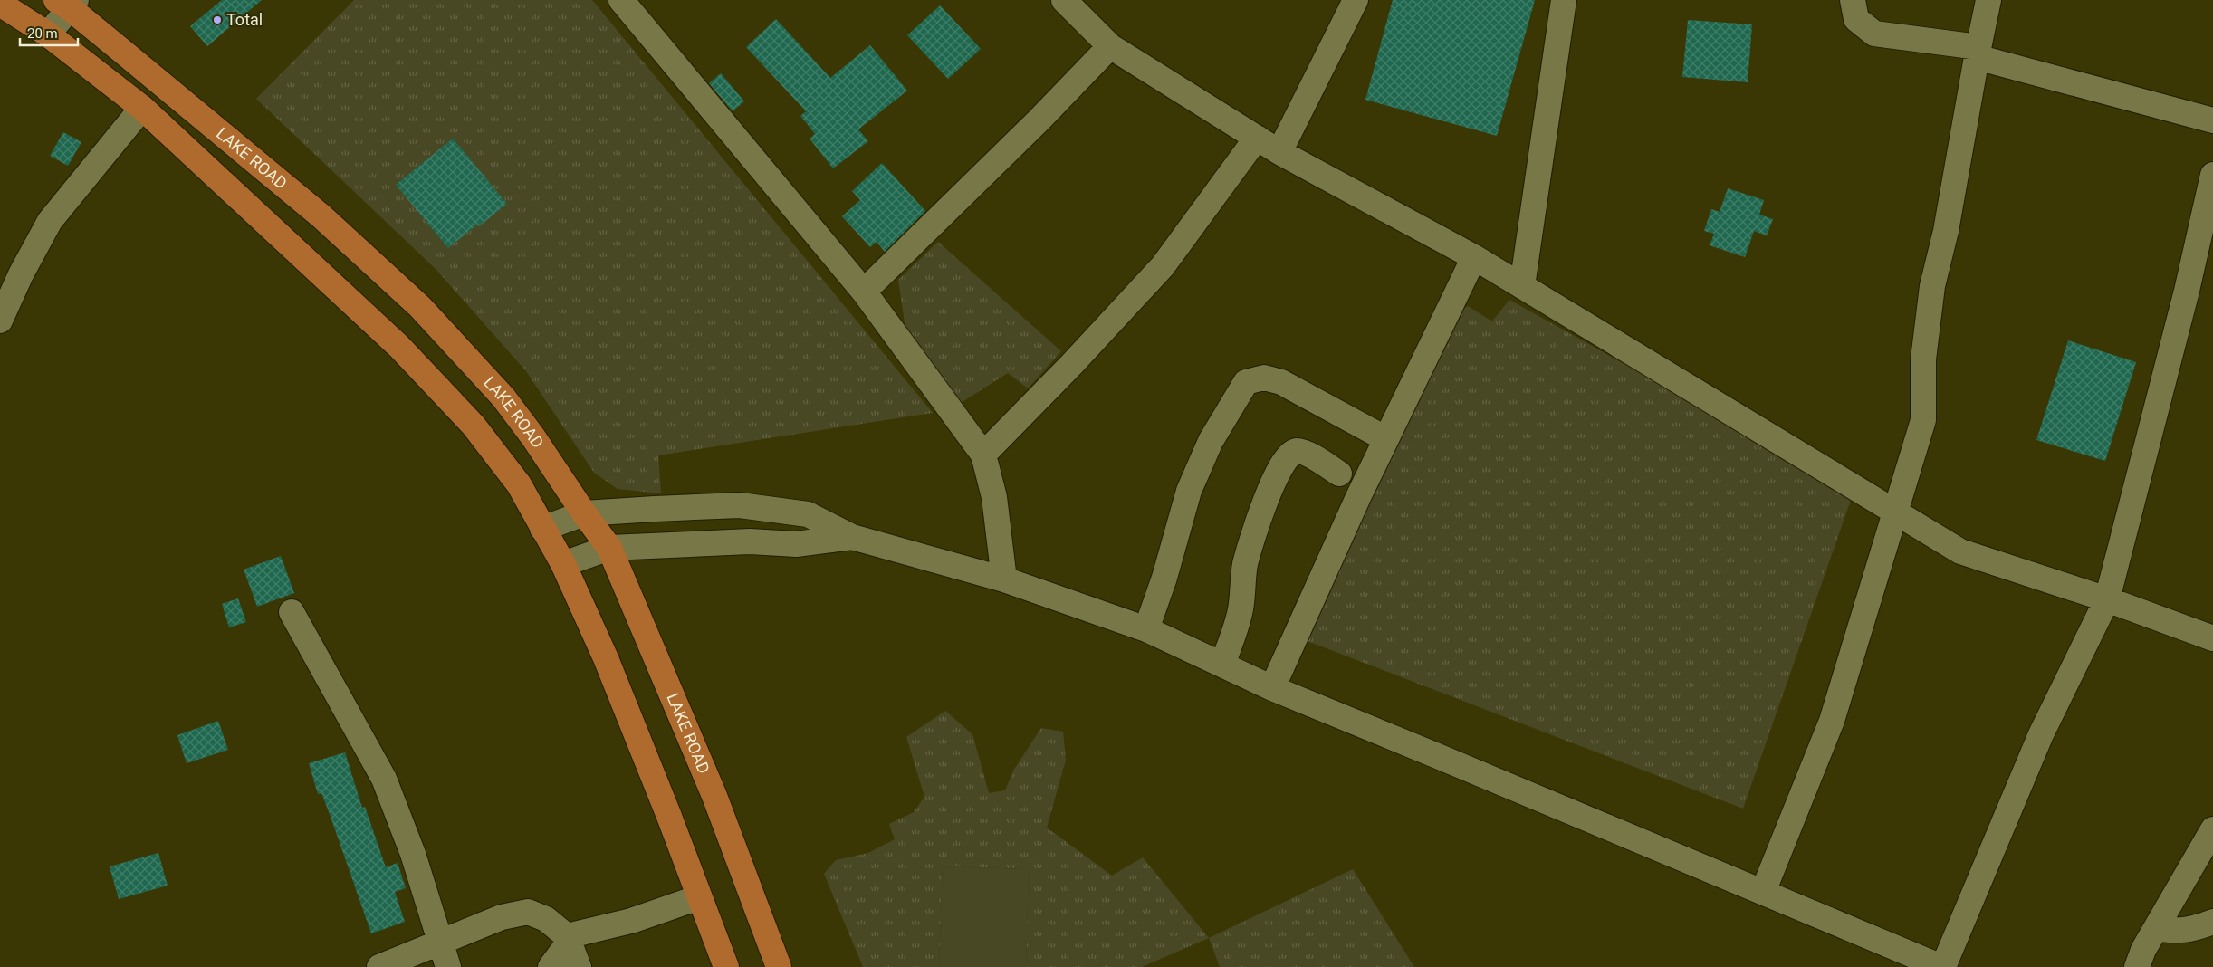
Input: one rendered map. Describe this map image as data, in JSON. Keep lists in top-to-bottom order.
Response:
{
  "streets": {
    "main road": ["LAKE ROAD"]
  },
  "places": ["Total"],
  "scale_bar": "20 m"
}
